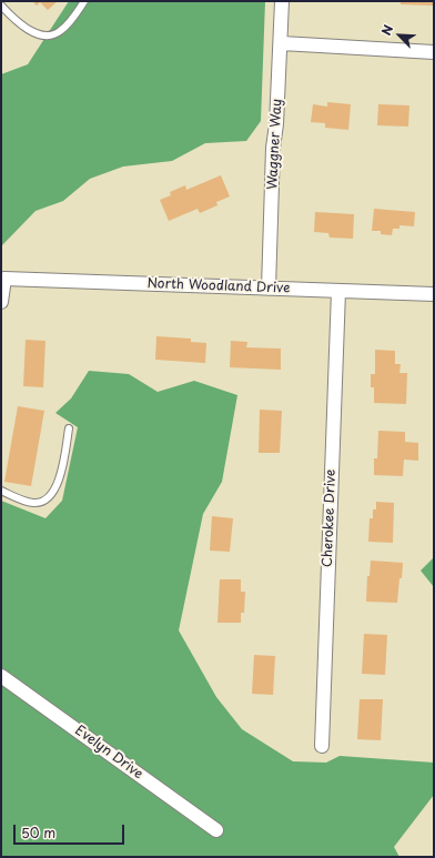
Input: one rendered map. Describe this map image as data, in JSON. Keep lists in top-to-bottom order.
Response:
{
  "streets": {
    "street": [
      "Waggner Way",
      "North Woodland Drive",
      "Cherokee Drive",
      "Evelyn Drive"
    ]
  },
  "crossings": [
    ["Waggner Way", "North Woodland Drive"],
    ["North Woodland Drive", "Cherokee Drive"]
  ],
  "scale_bar": "50 m",
  "north": "top left"
}
